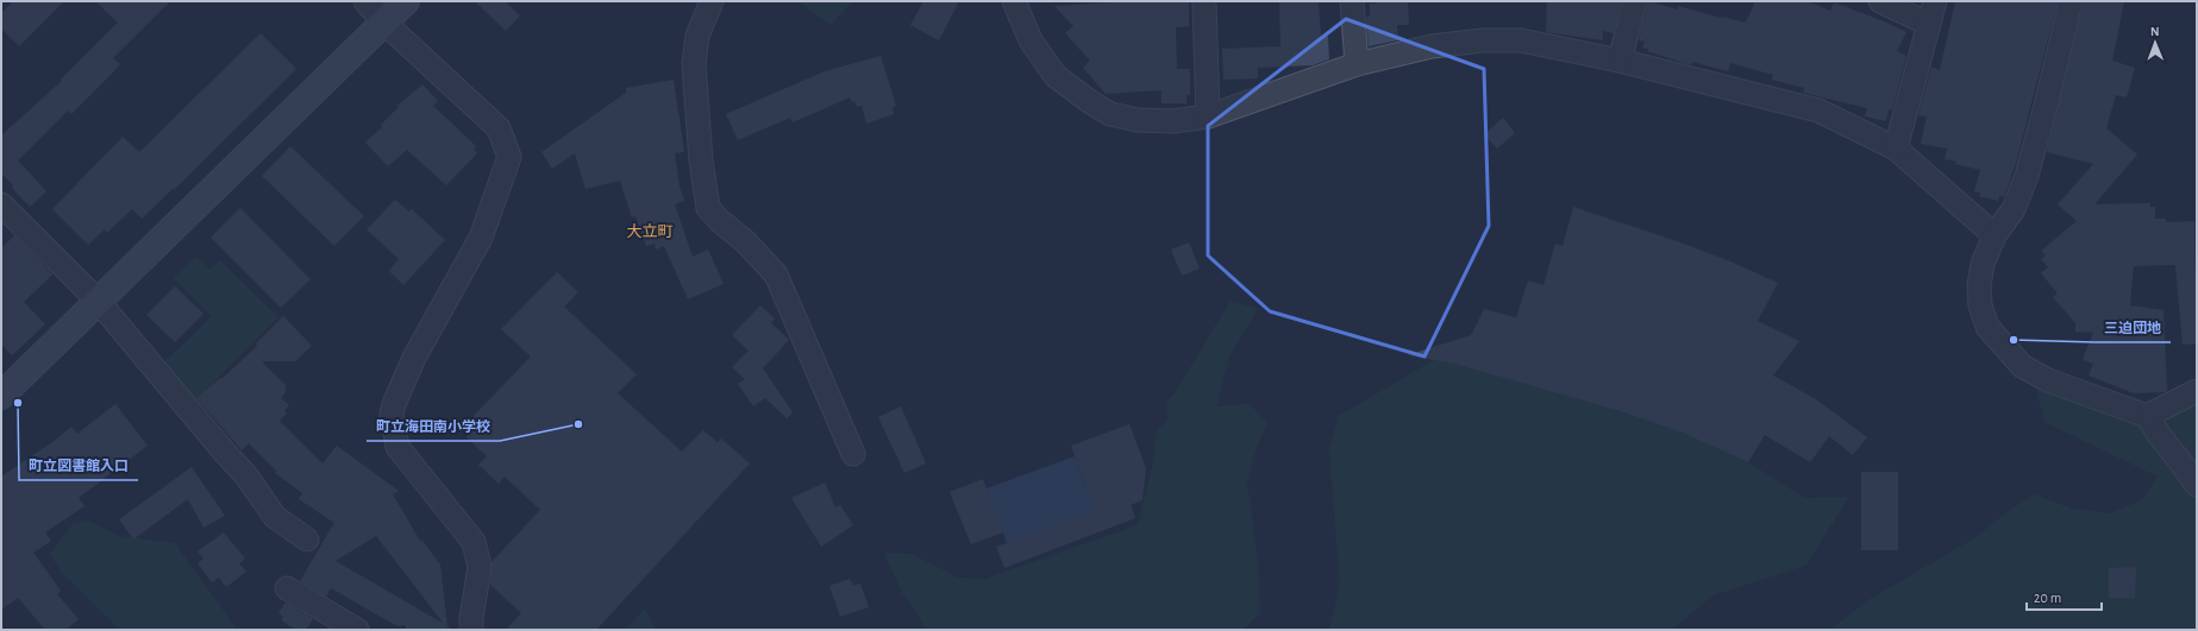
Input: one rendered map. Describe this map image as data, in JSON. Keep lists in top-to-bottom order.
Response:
{
  "districts": ["大立町"],
  "places": ["三迫団地", "町立図書館入口", "町立海田南小学校"],
  "scale_bar": "20 m",
  "north": "top"
}
